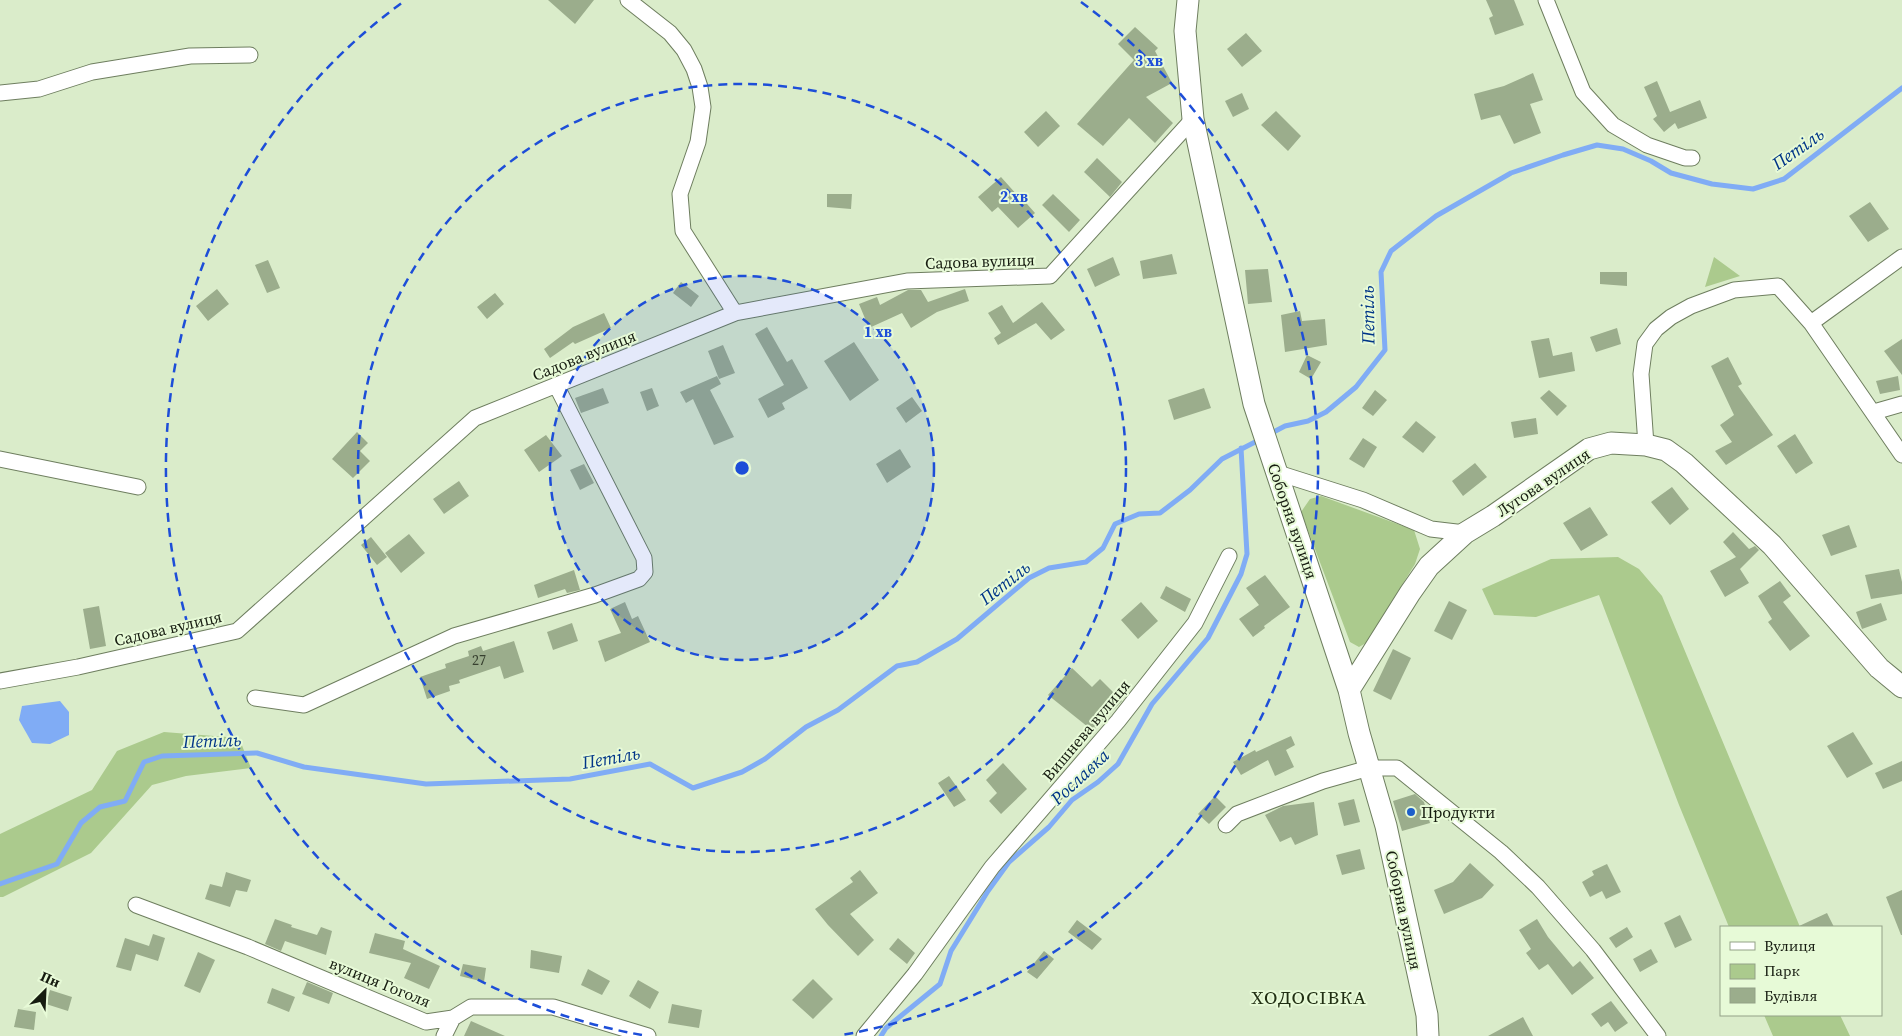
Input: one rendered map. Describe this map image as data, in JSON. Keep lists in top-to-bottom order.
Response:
{
  "streets": {
    "street": [
      "Садова вулиця",
      "Лугова вулиця",
      "Соборна вулиця",
      "Вишнева вулиця",
      "вулиця Гоголя"
    ]
  },
  "crossings": [
    ["Садова вулиця", "Соборна вулиця"],
    ["Лугова вулиця", "Соборна вулиця"]
  ],
  "districts": ["ХОДОСІВКА"],
  "water": ["Петіль", "Рославка"],
  "places": ["Продукти"],
  "house_numbers": ["27"],
  "legend": ["Вулиця", "Парк", "Будівля"],
  "north": "top right",
  "rings": ["3 хв", "2 хв", "1 хв"]
}
